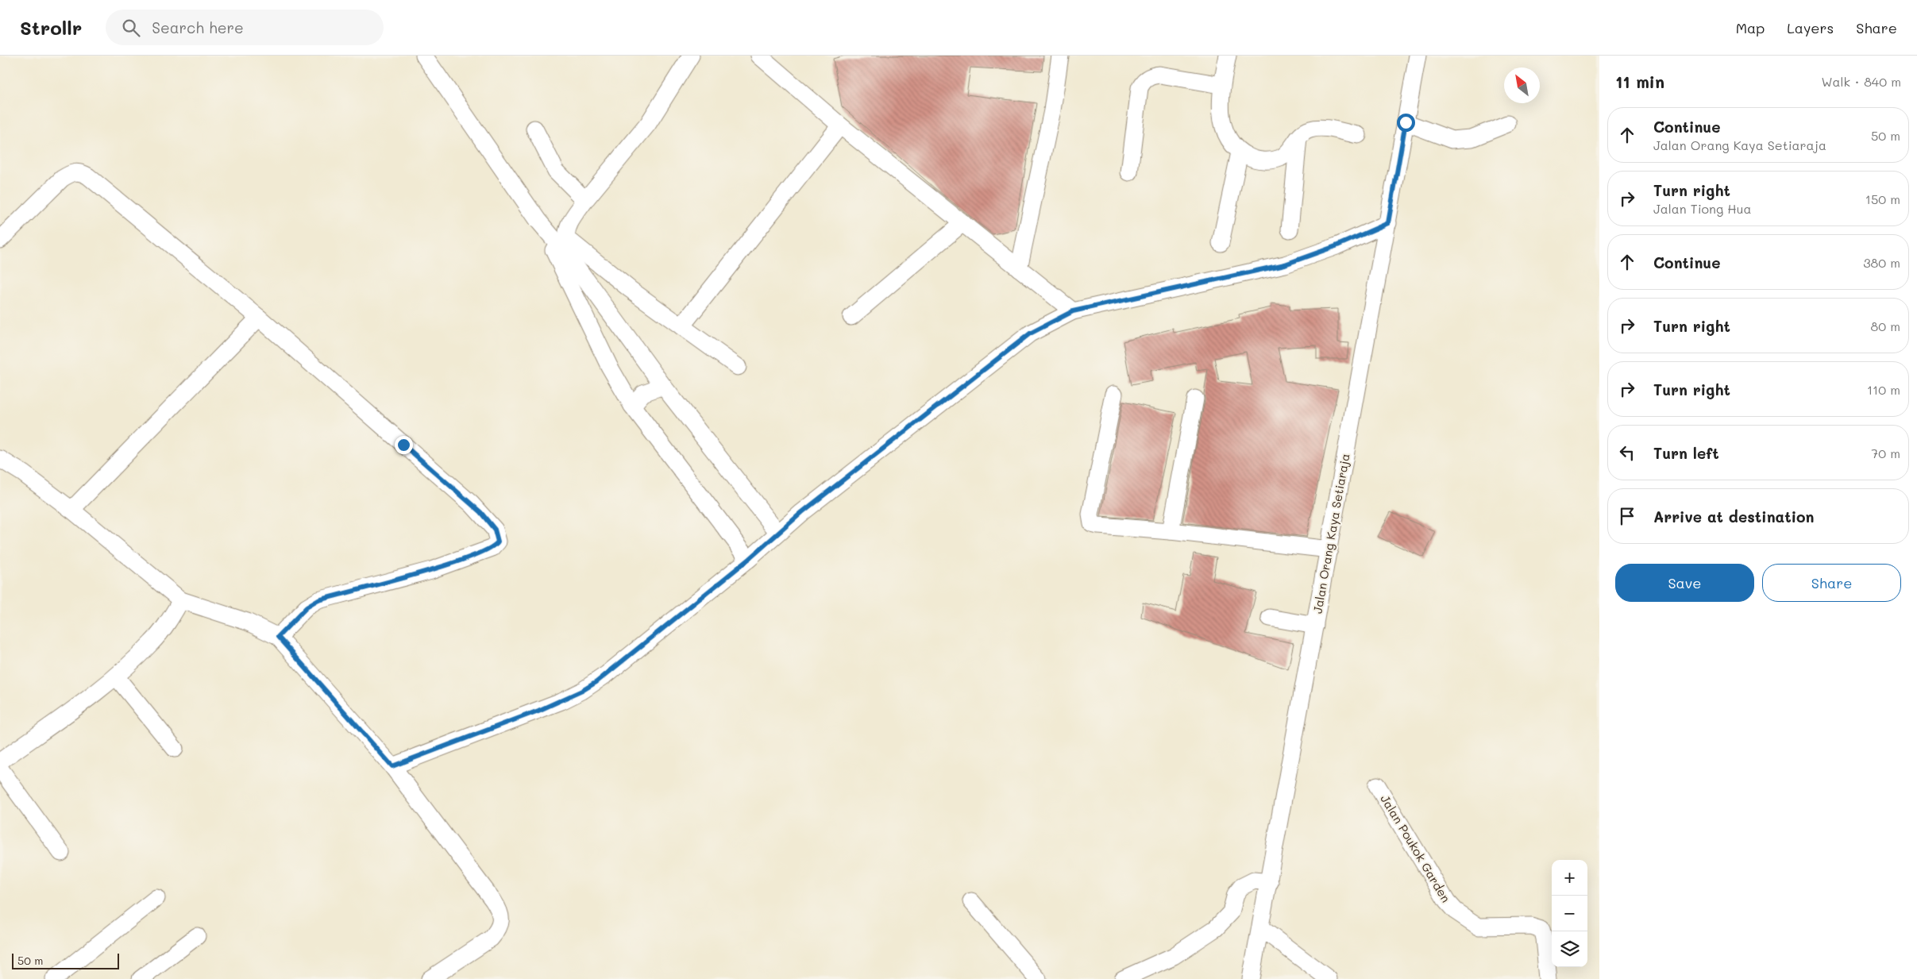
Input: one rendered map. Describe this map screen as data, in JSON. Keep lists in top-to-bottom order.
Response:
{
  "streets": {
    "street": ["Jalan Orang Kaya Setiaraja", "Jalan Poukok Garden"]
  },
  "scale_bar": "50 m",
  "north": "top left",
  "page": {
    "header": "Strollr",
    "search": "Search here",
    "nav": ["Map", "Layers", "Share"],
    "heading": ["11 min", "Walk · 840 m"],
    "list": [
      ["Continue", "Jalan Orang Kaya Setiaraja", "50 m"],
      ["Turn right", "Jalan Tiong Hua", "150 m"],
      ["Continue", "380 m"],
      ["Turn right", "80 m"],
      ["Turn right", "110 m"],
      ["Turn left", "70 m"],
      "Arrive at destination"
    ],
    "buttons": ["Save", "Share"],
    "map_buttons": ["+", "−"],
    "scale": "50 m"
  }
}
